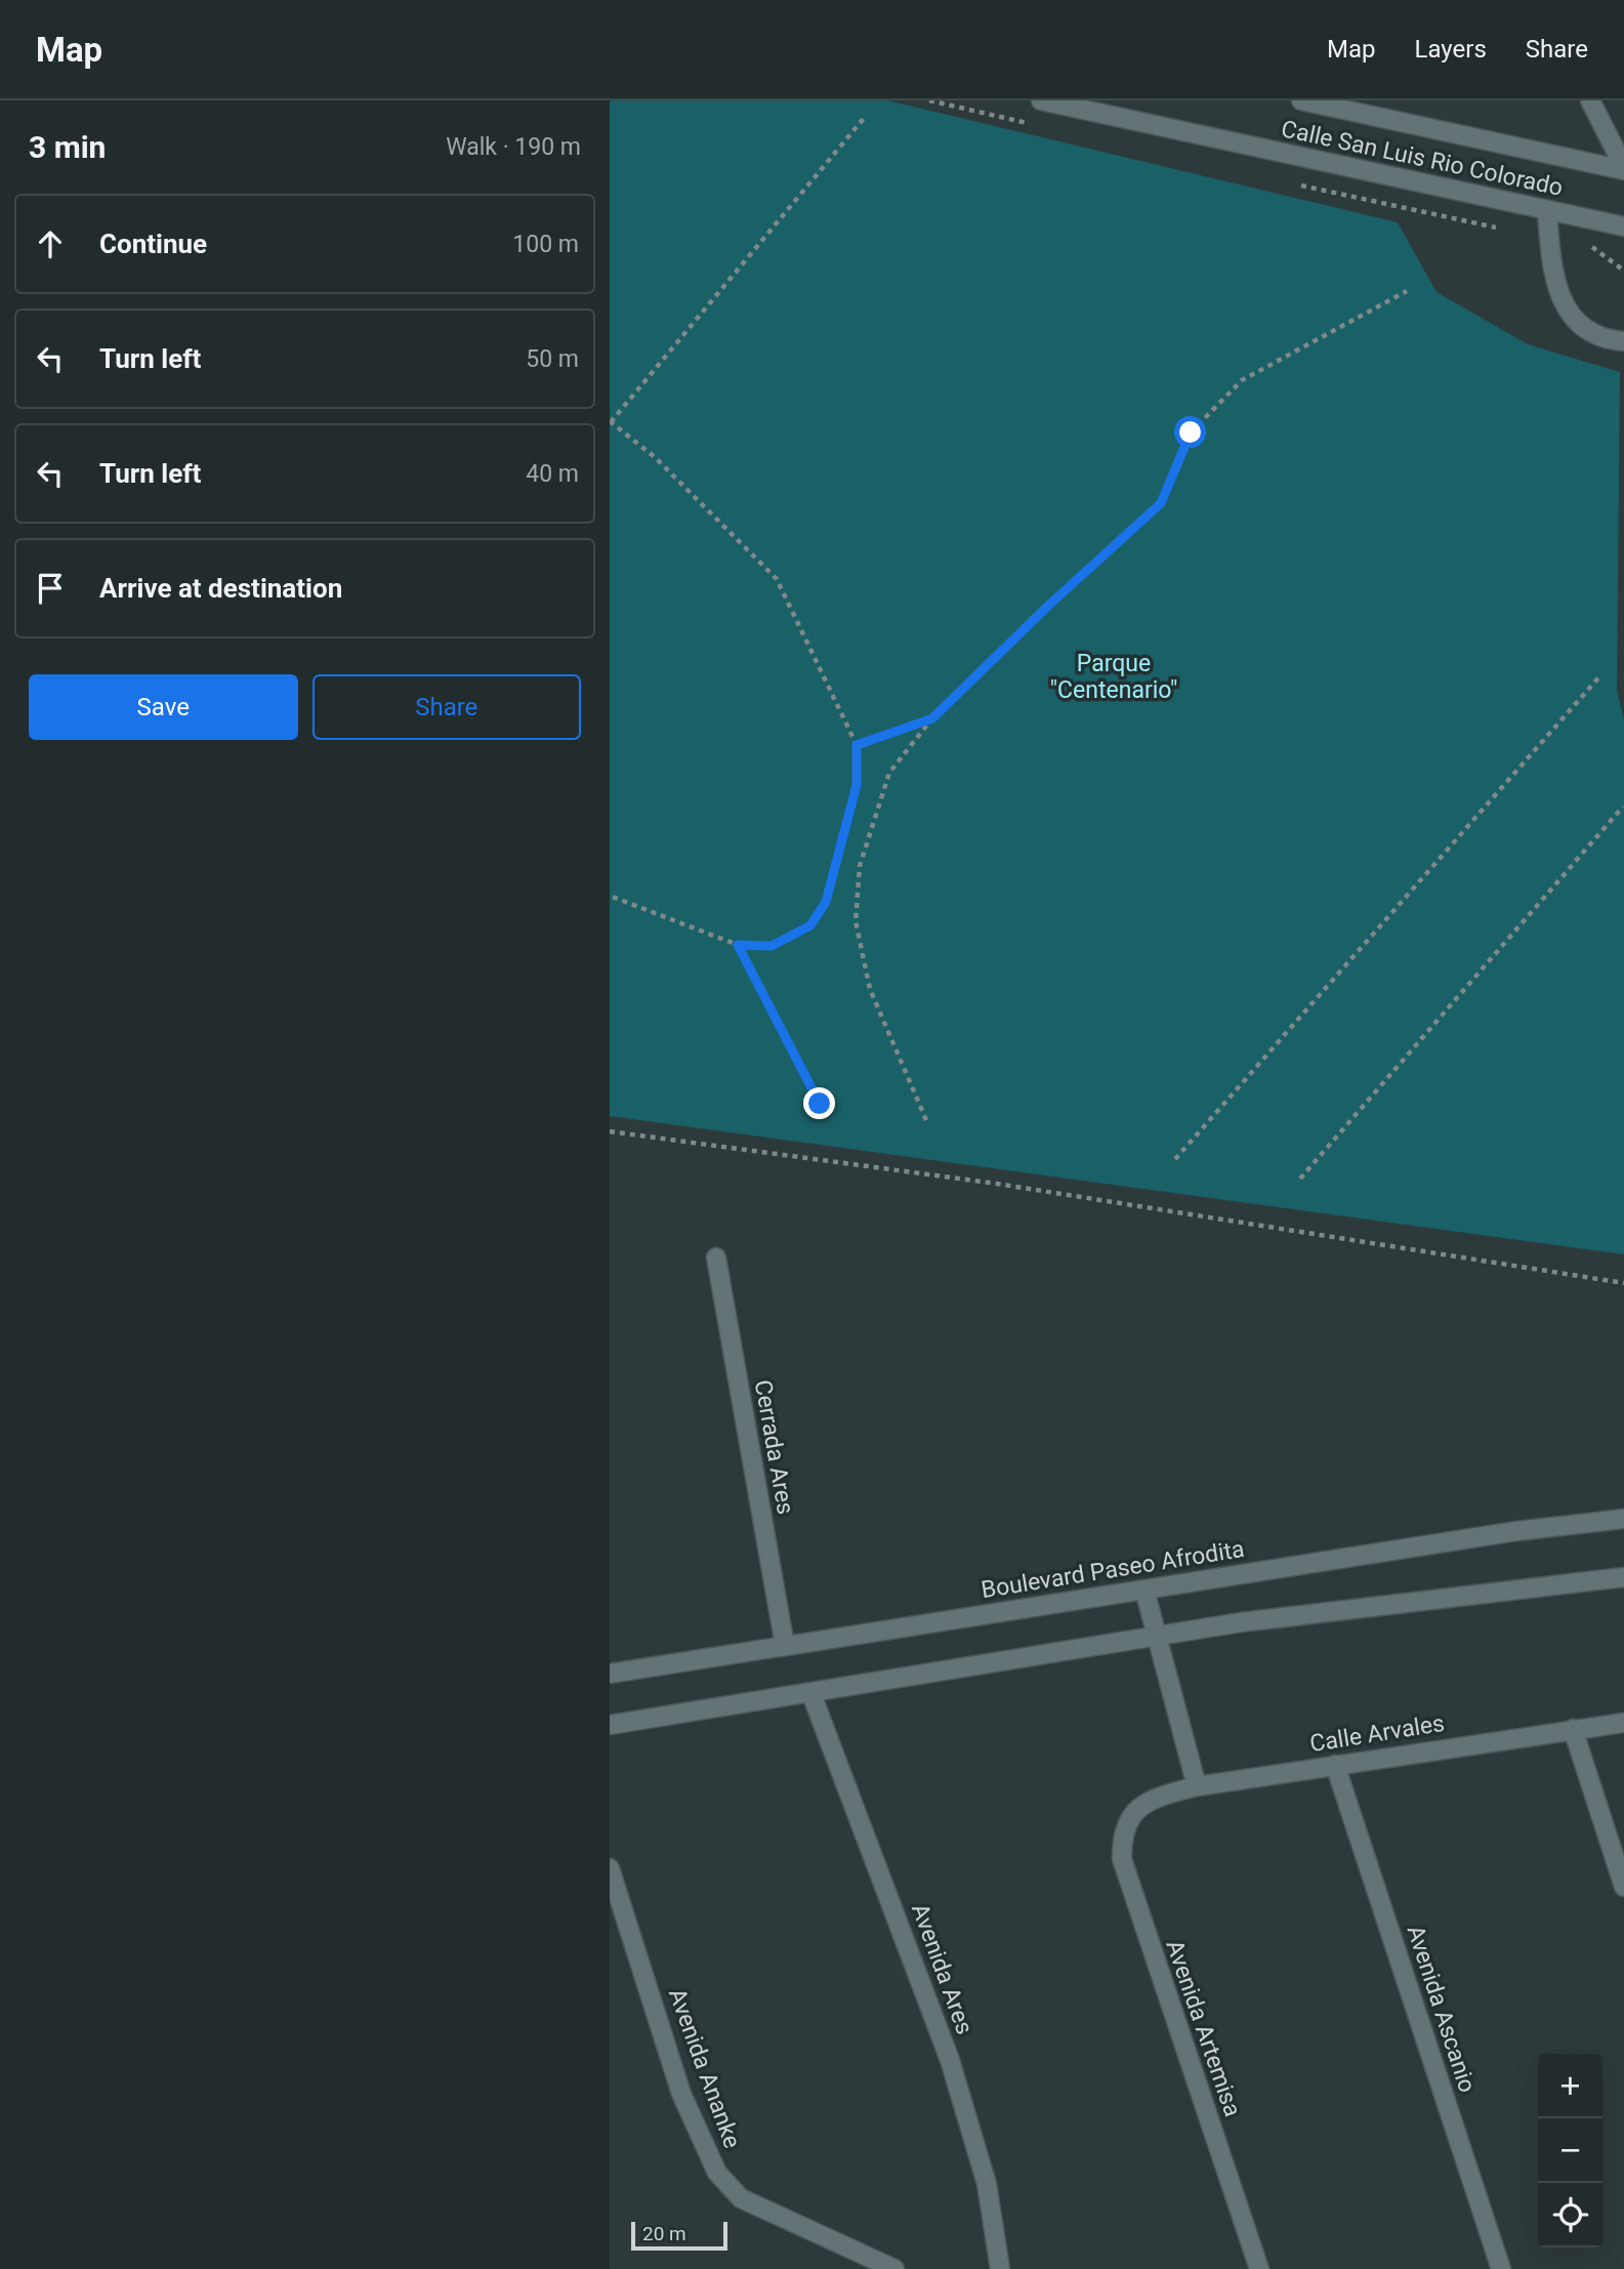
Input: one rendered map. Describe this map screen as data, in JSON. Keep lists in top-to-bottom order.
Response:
{
  "streets": {
    "street": [
      "Calle San Luis Rio Colorado",
      "Cerrada Ares",
      "Boulevard Paseo Afrodita",
      "Calle Arvales",
      "Avenida Ares",
      "Avenida Ascanio",
      "Avenida Artemisa",
      "Avenida Ananke"
    ]
  },
  "crossings": [
    ["Cerrada Ares", "Boulevard Paseo Afrodita"],
    ["Calle Arvales", "Avenida Ascanio"],
    ["Calle Arvales", "Avenida Artemisa"]
  ],
  "parks": ["Parque \"Centenario\""],
  "scale_bar": "20 m",
  "page": {
    "header": "Map",
    "nav": ["Map", "Layers", "Share"],
    "heading": ["3 min", "Walk · 190 m"],
    "list": [
      ["Continue", "100 m"],
      ["Turn left", "50 m"],
      ["Turn left", "40 m"],
      "Arrive at destination"
    ],
    "buttons": ["Save", "Share"],
    "map_buttons": ["+", "−"],
    "scale": "20 m"
  }
}
